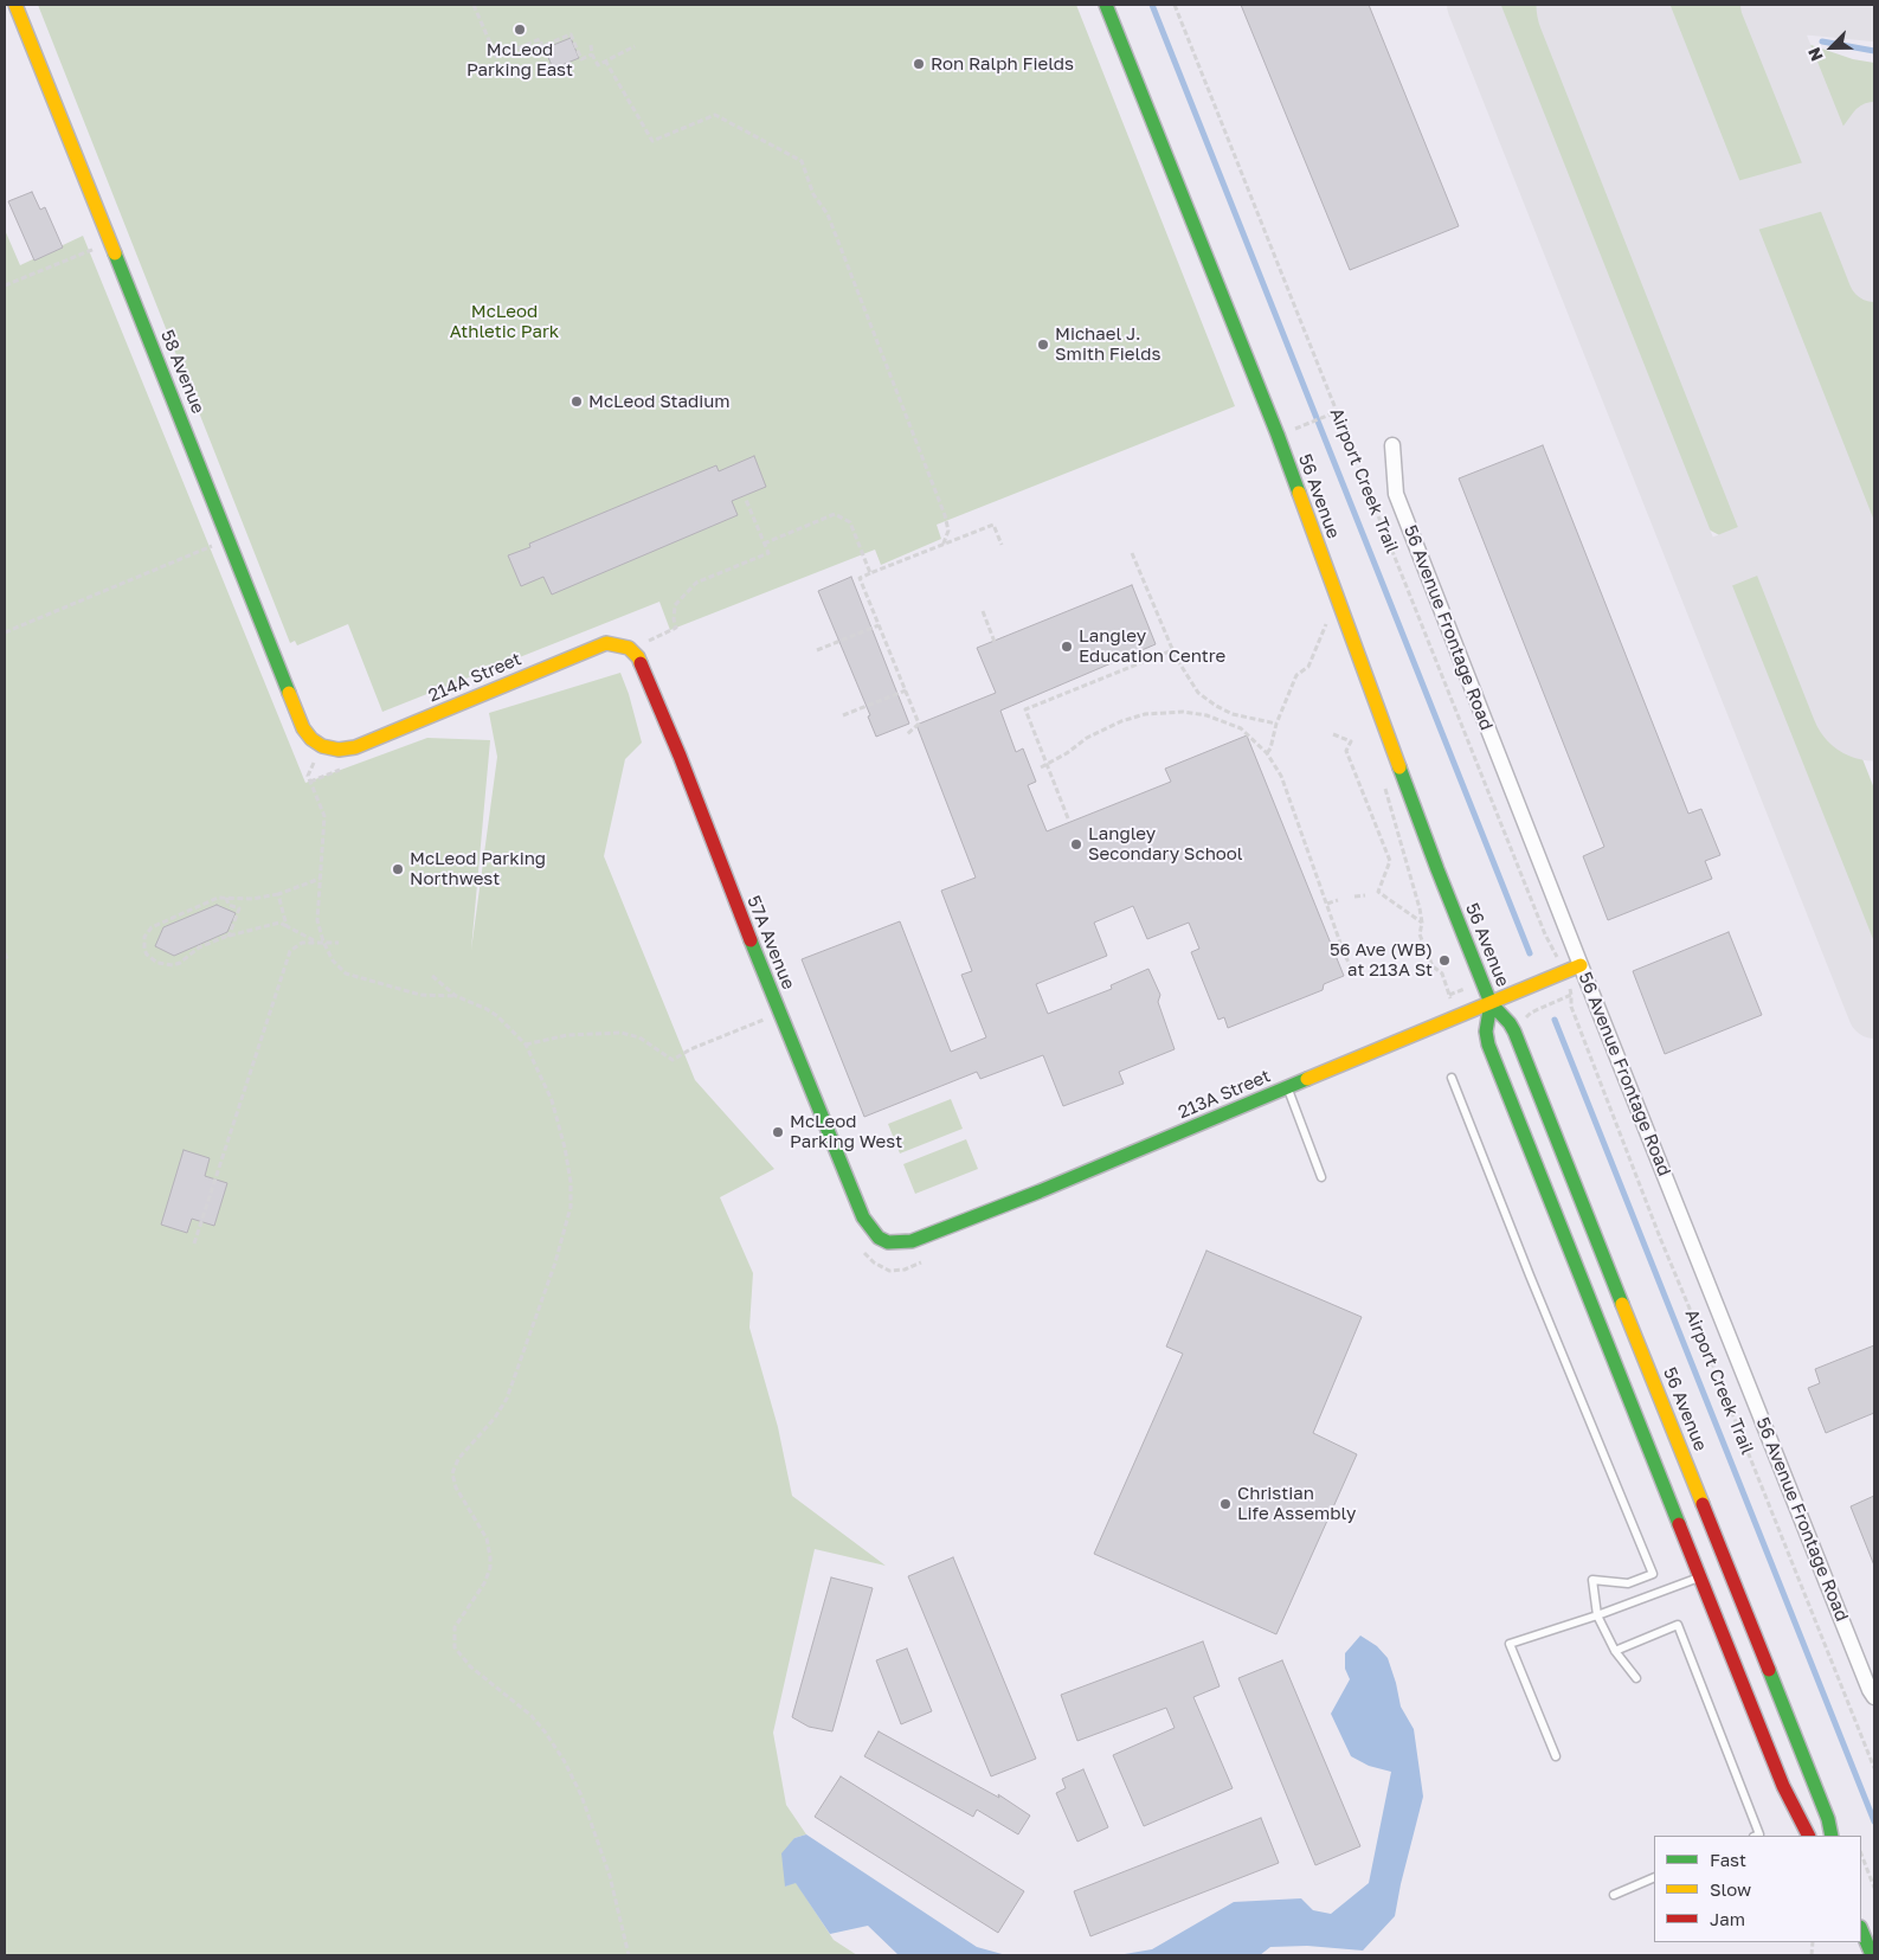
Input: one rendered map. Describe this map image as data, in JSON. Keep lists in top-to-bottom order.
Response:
{
  "streets": {
    "main road": [
      "58 Avenue",
      "56 Avenue",
      "214A Street",
      "57A Avenue",
      "213A Street"
    ],
    "street": ["56 Avenue Frontage Road"],
    "path": ["Airport Creek Trail"]
  },
  "crossings": [
    ["58 Avenue", "214A Street"],
    ["56 Avenue", "213A Street"],
    ["56 Avenue Frontage Road", "213A Street"],
    ["214A Street", "57A Avenue"],
    ["57A Avenue", "213A Street"]
  ],
  "parks": ["McLeod Athletic Park"],
  "places": [
    "McLeod Parking East",
    "Ron Ralph Fields",
    "Michael J. Smith Fields",
    "McLeod Stadium",
    "Langley Education Centre",
    "Langley Secondary School",
    "McLeod Parking Northwest",
    "56 Ave (WB) at 213A St",
    "McLeod Parking West",
    "Christian Life Assembly"
  ],
  "legend": ["Fast", "Slow", "Jam"],
  "north": "bottom left"
}
